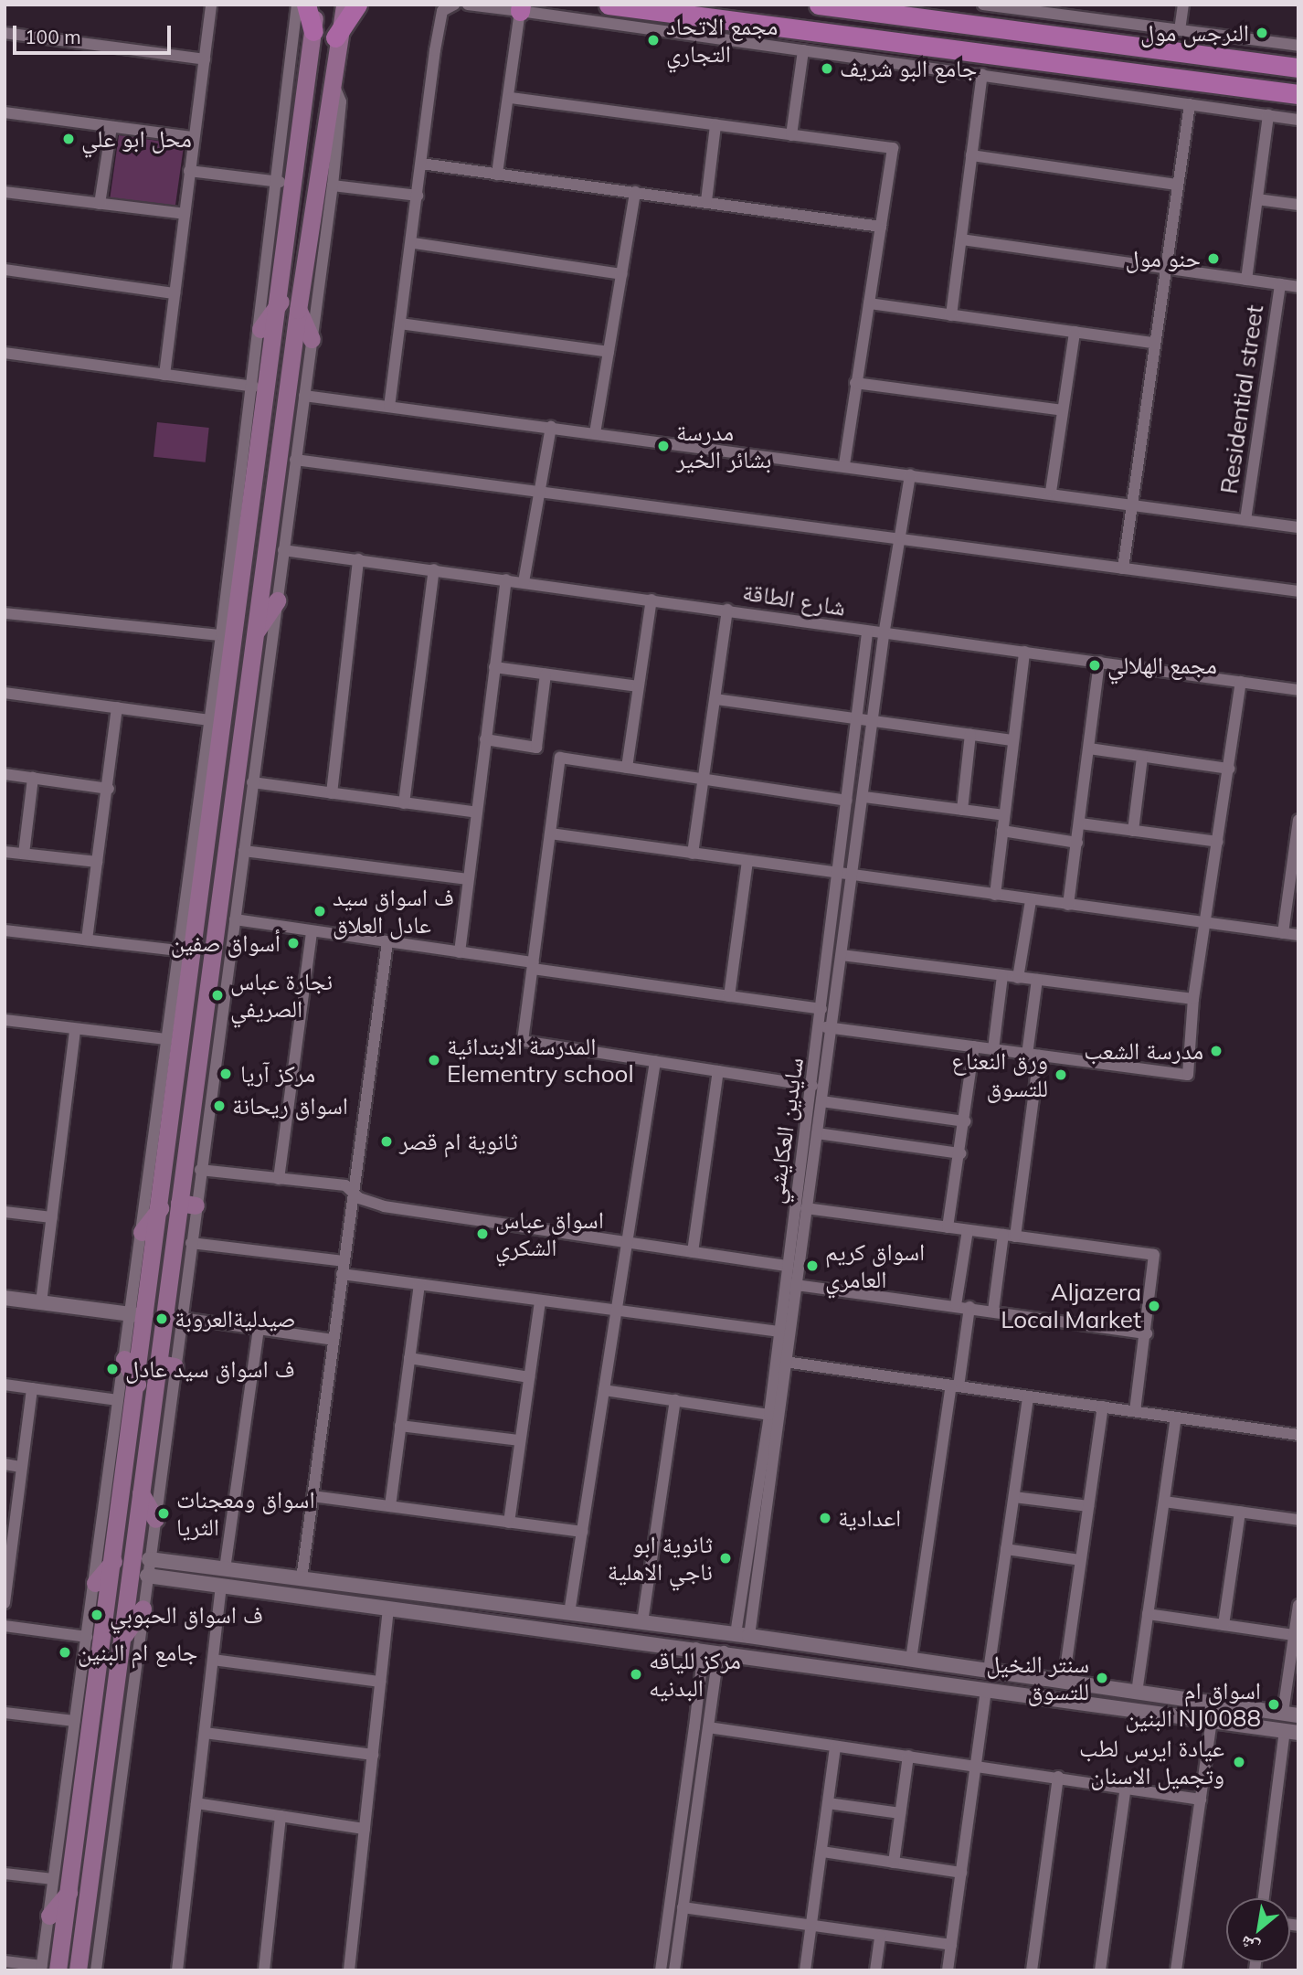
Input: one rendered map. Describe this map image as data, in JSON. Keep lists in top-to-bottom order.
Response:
{
  "streets": {
    "street": ["Residential street", "شارع الطاقة", "سايدين العكايشي"]
  },
  "crossings": [
    ["شارع الطاقة", "سايدين العكايشي"]
  ],
  "places": [
    "النرجس مول",
    "مجمع الاتحاد التجاري",
    "جامع البو شريف",
    "محل ابو علي",
    "حنو مول",
    "مدرسة بشائر الخير",
    "مجمع الهلالي",
    "ف اسواق سيد عادل العلاق",
    "أسواق صفين",
    "نجارة عباس الصريفي",
    "مدرسة الشعب",
    "المدرسة الابتدائية Elementry school",
    "مركز آريا",
    "ورق النعناع للتسوق",
    "اسواق ريحانة",
    "ثانوية ام قصر",
    "اسواق عباس الشكري",
    "اسواق كريم العامري",
    "Aljazera Local Market",
    "صيدليةالعروبة",
    "ف اسواق سيد عادل",
    "اسواق ومعجنات الثريا",
    "اعدادية",
    "ثانوية ابو ناجي الاهلية",
    "ف اسواق الحبوبي",
    "جامع ام البنين",
    "مركز للياقه البدنيه",
    "سنتر النخيل للتسوق",
    "اسواق ام البنين NJ0088",
    "عيادة ايرس لطب وتجميل الاسنان"
  ],
  "scale_bar": "100 m",
  "north": "bottom left"
}
